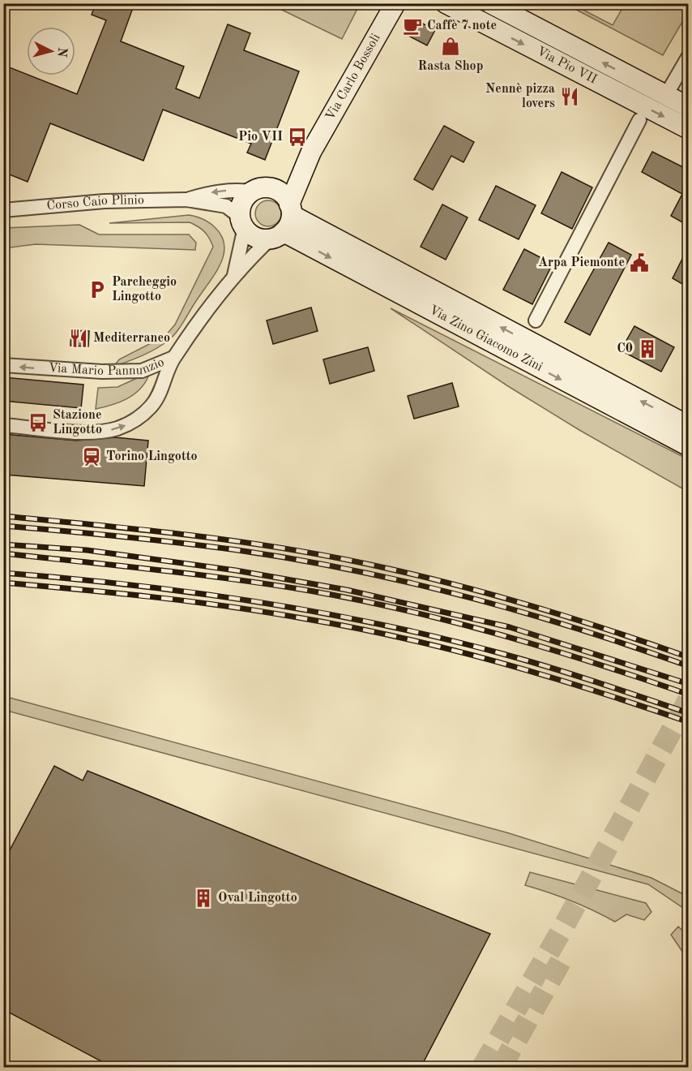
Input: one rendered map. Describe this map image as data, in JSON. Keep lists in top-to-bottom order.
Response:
{
  "streets": {
    "street": [
      "Via Pio VII",
      "Via Carlo Bossoli",
      "Corso Caio Plinio",
      "Via Zino Giacomo Zini",
      "Via Mario Pannunzio"
    ]
  },
  "crossings": [
    ["Via Carlo Bossoli", "Corso Caio Plinio"],
    ["Via Carlo Bossoli", "Via Zino Giacomo Zini"],
    ["Via Carlo Bossoli", "Via Mario Pannunzio"],
    ["Corso Caio Plinio", "Via Zino Giacomo Zini"]
  ],
  "places": {
    "cafe": ["Caffè 7 note"],
    "shop": ["Rasta Shop"],
    "restaurant": ["Nennè pizza lovers", "Mediterraneo"],
    "bus stop": ["Pio VII", "Stazione Lingotto"],
    "public building": ["Arpa Piemonte"],
    "parking": ["Parcheggio Lingotto"],
    "building": ["C0", "Oval Lingotto"],
    "station": ["Torino Lingotto"]
  },
  "north": "right"
}
